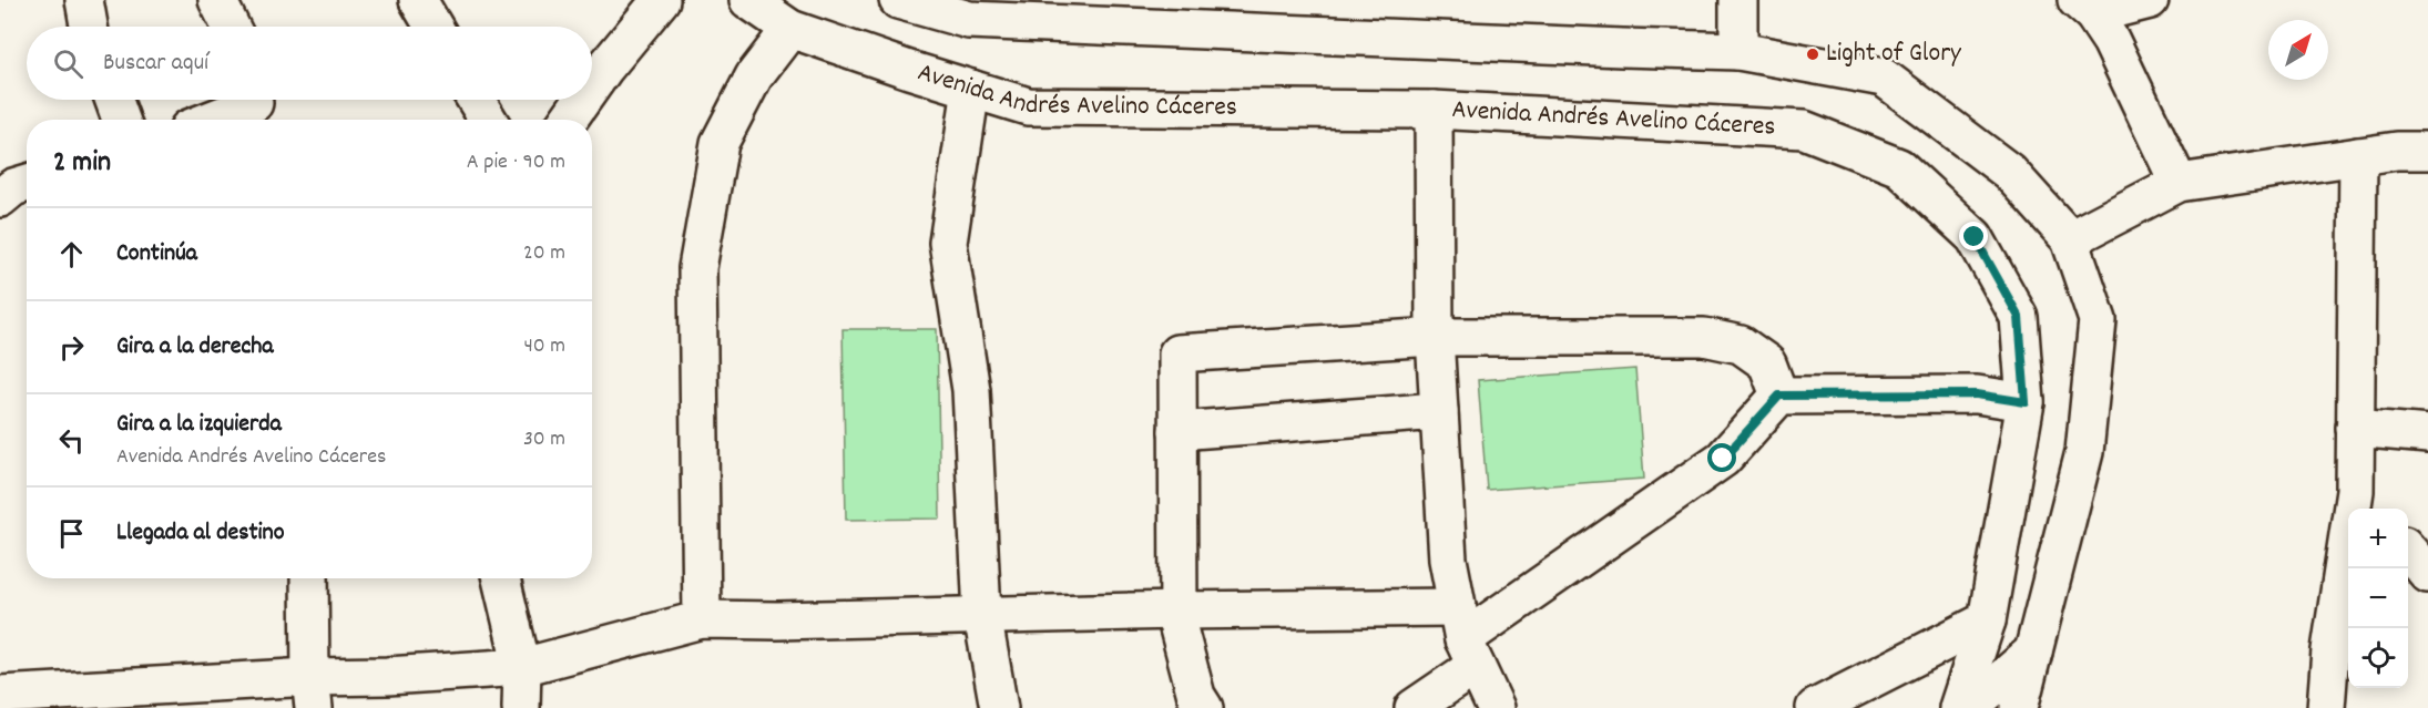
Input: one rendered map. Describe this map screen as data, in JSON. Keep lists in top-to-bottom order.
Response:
{
  "streets": {
    "street": ["Avenida Andrés Avelino Cáceres"]
  },
  "places": ["Light of Glory"],
  "north": "top right",
  "page": {
    "search": "Buscar aquí",
    "heading": ["2 min", "A pie · 90 m"],
    "list": [
      ["Continúa", "20 m"],
      ["Gira a la derecha", "40 m"],
      ["Gira a la izquierda", "Avenida Andrés Avelino Cáceres", "30 m"],
      "Llegada al destino"
    ],
    "map_buttons": ["+", "−"]
  }
}
